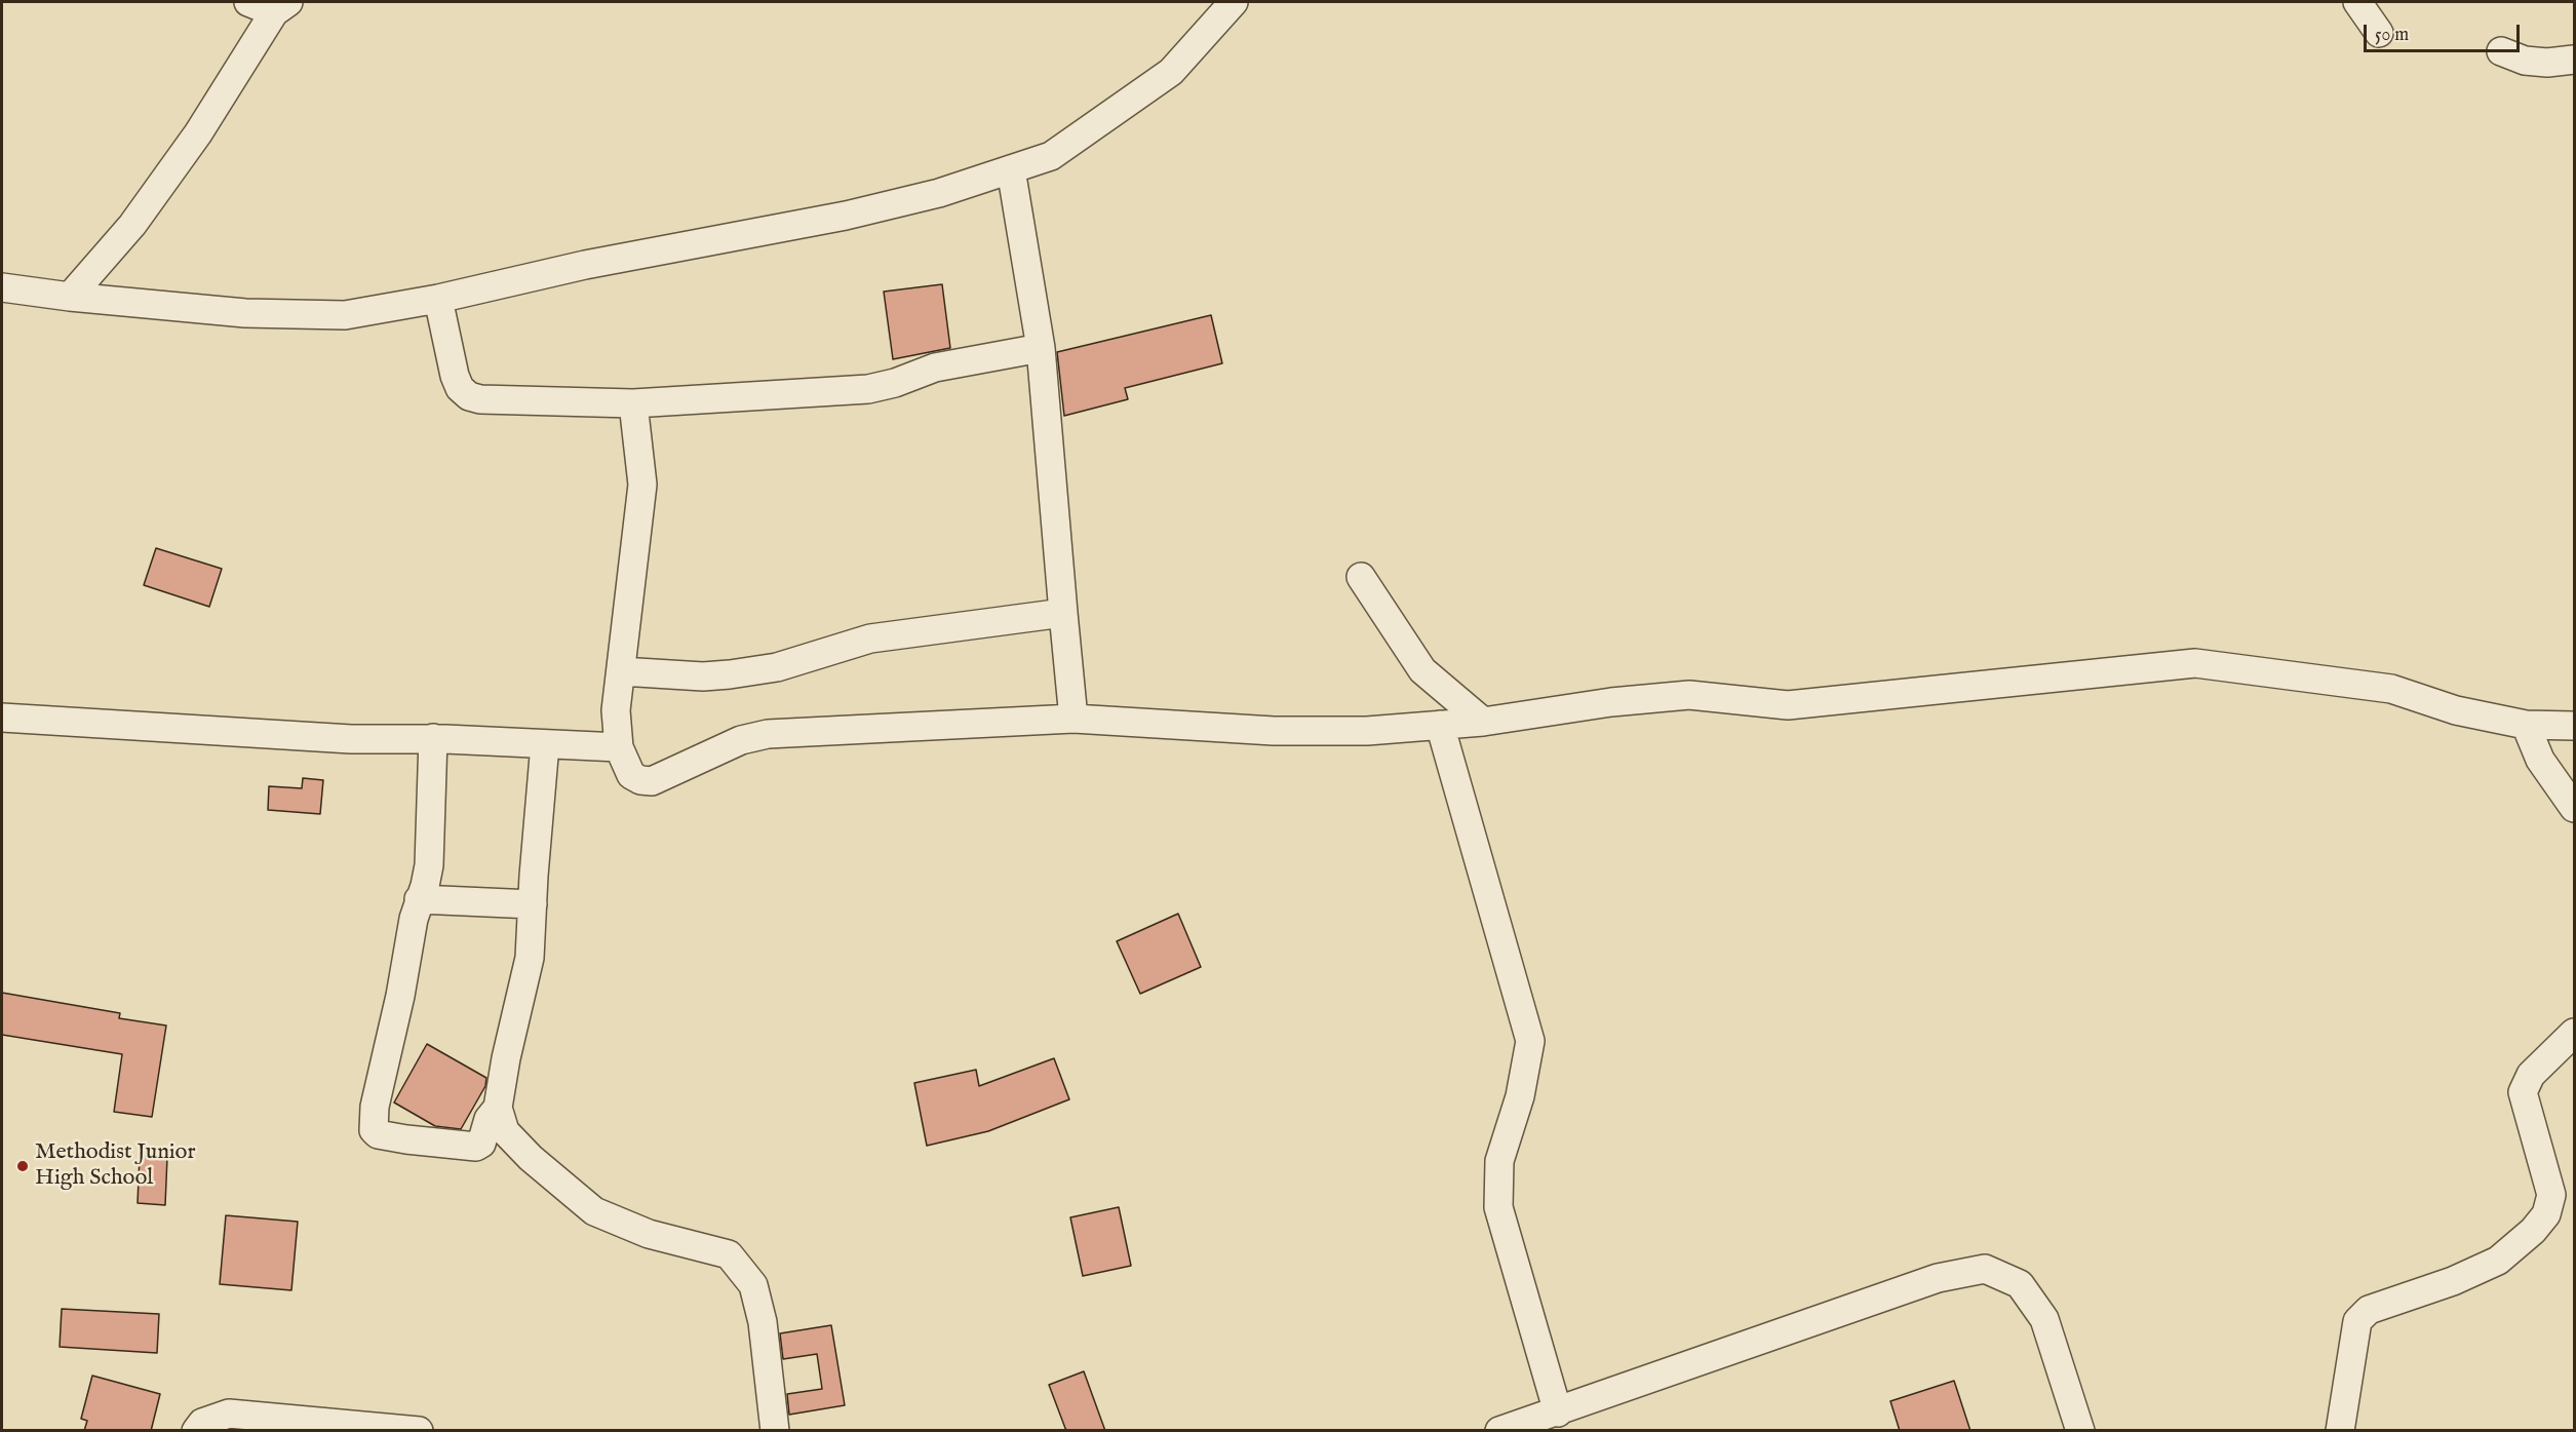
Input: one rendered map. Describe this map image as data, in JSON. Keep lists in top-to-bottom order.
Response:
{
  "places": ["Methodist Junior High School"],
  "scale_bar": "50 m"
}
